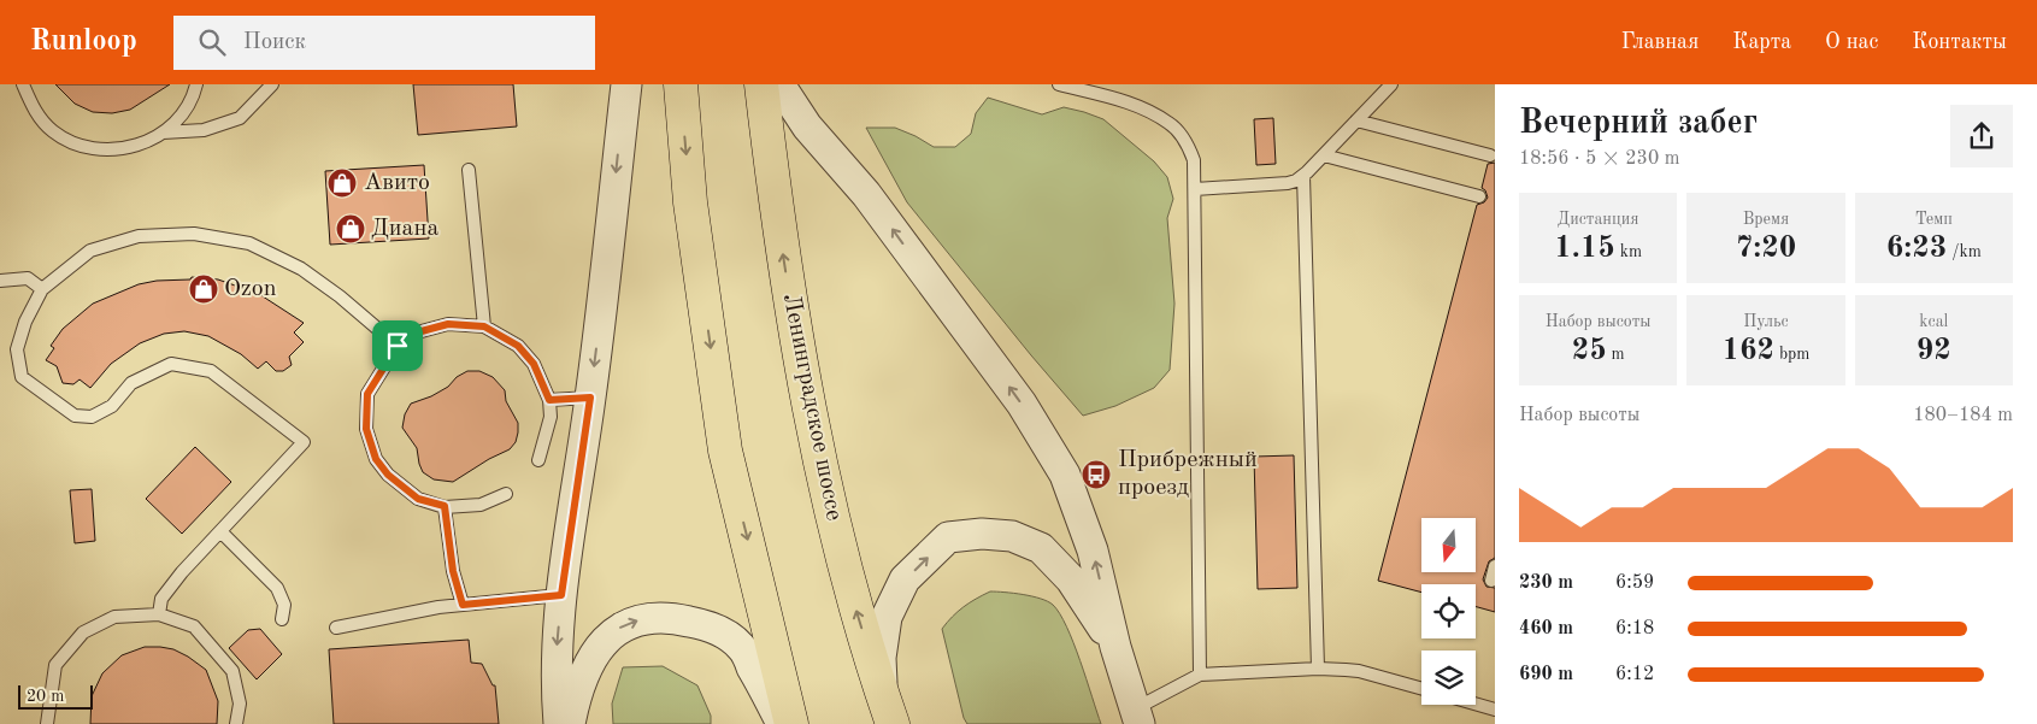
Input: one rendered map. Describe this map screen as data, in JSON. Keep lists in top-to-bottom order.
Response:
{
  "streets": {
    "main road": ["Ленинградское шоссе"]
  },
  "places": {
    "shop": ["Авито", "Диана", "Ozon"],
    "bus stop": ["Прибрежный проезд"]
  },
  "scale_bar": "20 m",
  "north": "bottom",
  "page": {
    "header": "Runloop",
    "search": "Поиск",
    "nav": [
      "Главная",
      "Карта",
      "О нас",
      "Контакты"
    ],
    "heading": ["Вечерний забег", "18:56 · 5 × 230 m"],
    "stats": [
      ["Дистанция", "1.15 km"],
      ["Время", "7:20"],
      ["Темп", "6:23 /km"],
      ["Набор высоты", "25 m"],
      ["Пульс", "162 bpm"],
      ["kcal", "92"]
    ],
    "chart": ["Набор высоты", "180–184 m"],
    "list": [
      {
        "name": "230 m",
        "note": "6:59"
      },
      {
        "name": "460 m",
        "note": "6:18"
      },
      {
        "name": "690 m",
        "note": "6:12"
      }
    ],
    "scale": "20 m"
  }
}
